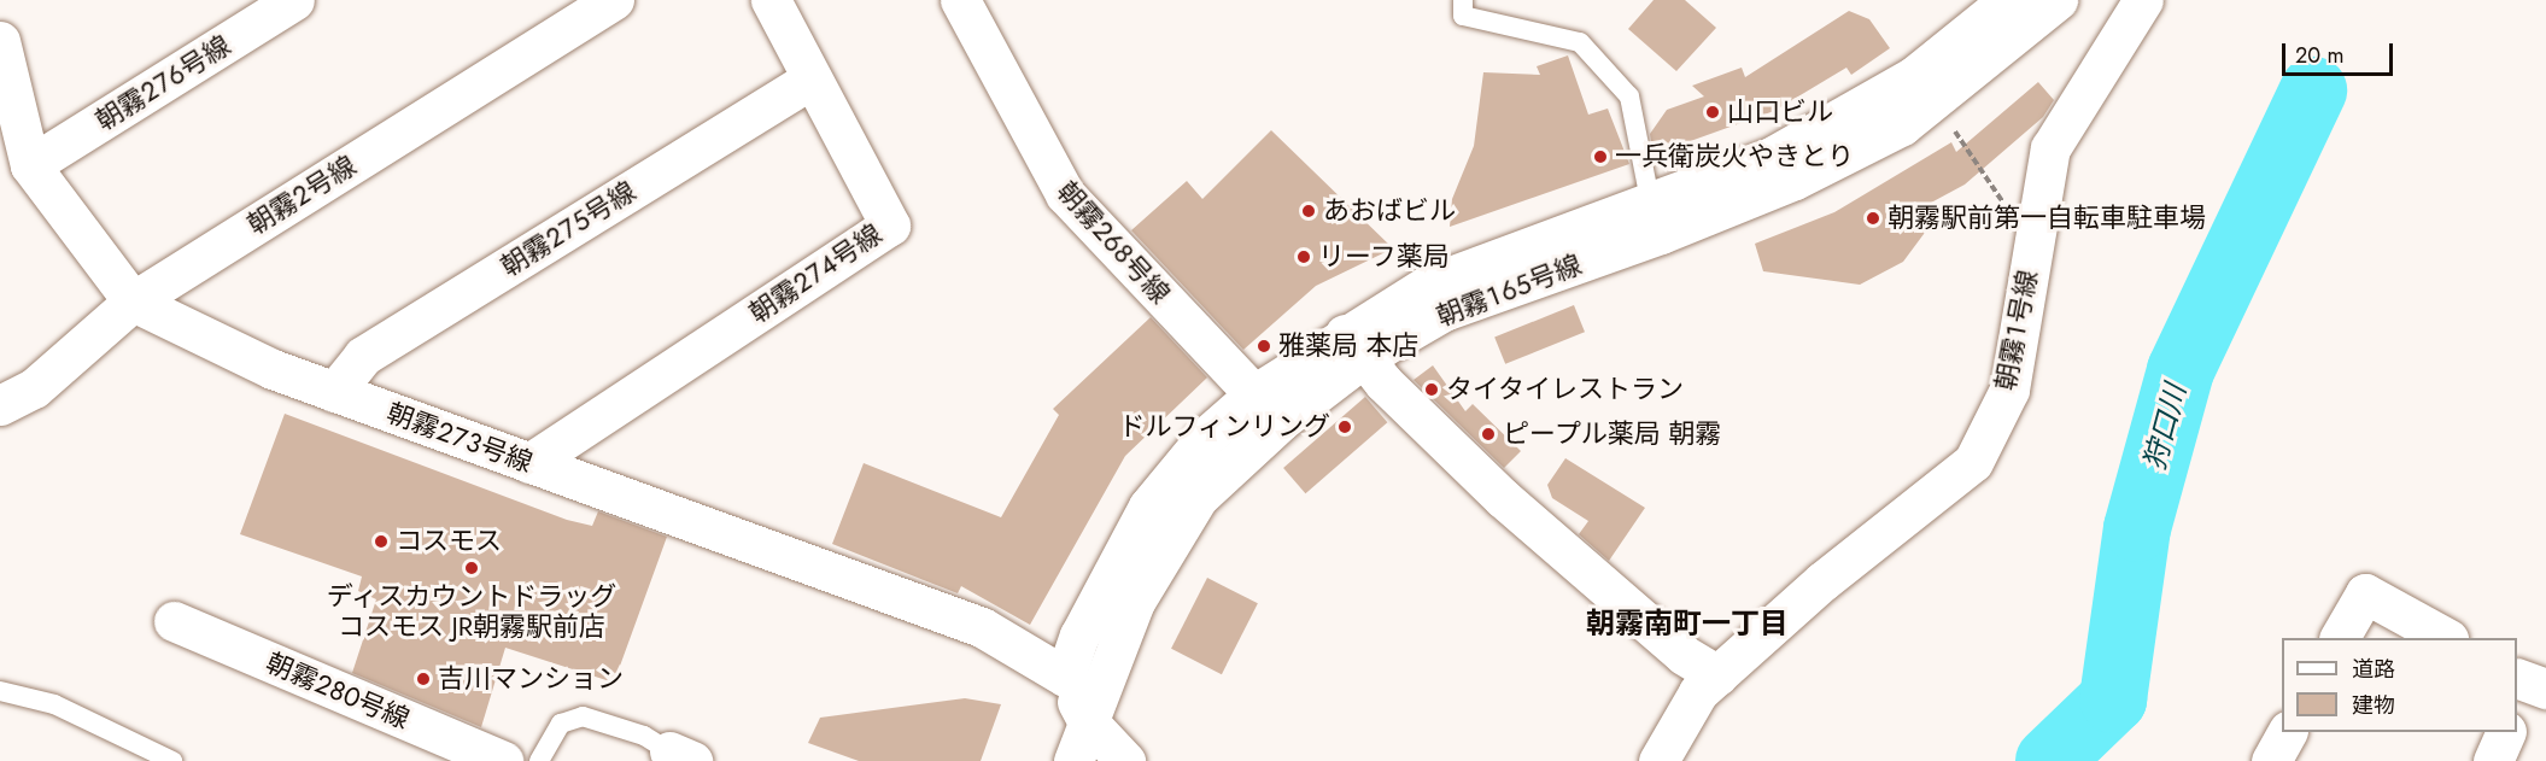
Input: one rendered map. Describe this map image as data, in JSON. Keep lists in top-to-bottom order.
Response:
{
  "streets": {
    "street": [
      "朝霧２７６号線",
      "朝霧２号線",
      "朝霧２７５号線",
      "朝霧２６８号線",
      "朝霧２７４号線",
      "朝霧１６５号線",
      "朝霧１号線",
      "朝霧２７３号線",
      "朝霧２８０号線"
    ]
  },
  "crossings": [
    ["朝霧２７６号線", "朝霧２７３号線"],
    ["朝霧２号線", "朝霧２７３号線"],
    ["朝霧２７５号線", "朝霧２７４号線"],
    ["朝霧２７５号線", "朝霧２７３号線"],
    ["朝霧２６８号線", "朝霧１６５号線"],
    ["朝霧２７４号線", "朝霧２７３号線"],
    ["朝霧１６５号線", "朝霧２７３号線"]
  ],
  "districts": ["朝霧南町一丁目"],
  "water": ["狩口川"],
  "places": [
    "山口ビル",
    "一兵衛炭火やきとり",
    "あおばビル",
    "朝霧駅前第一自転車駐車場",
    "リーフ薬局",
    "雅薬局 本店",
    "タイタイレストラン",
    "ドルフィンリング",
    "ピープル薬局 朝霧",
    "コスモス",
    "ディスカウントドラッグ コスモス JR朝霧駅前店",
    "吉川マンション"
  ],
  "legend": ["道路", "建物"],
  "scale_bar": "20 m"
}
